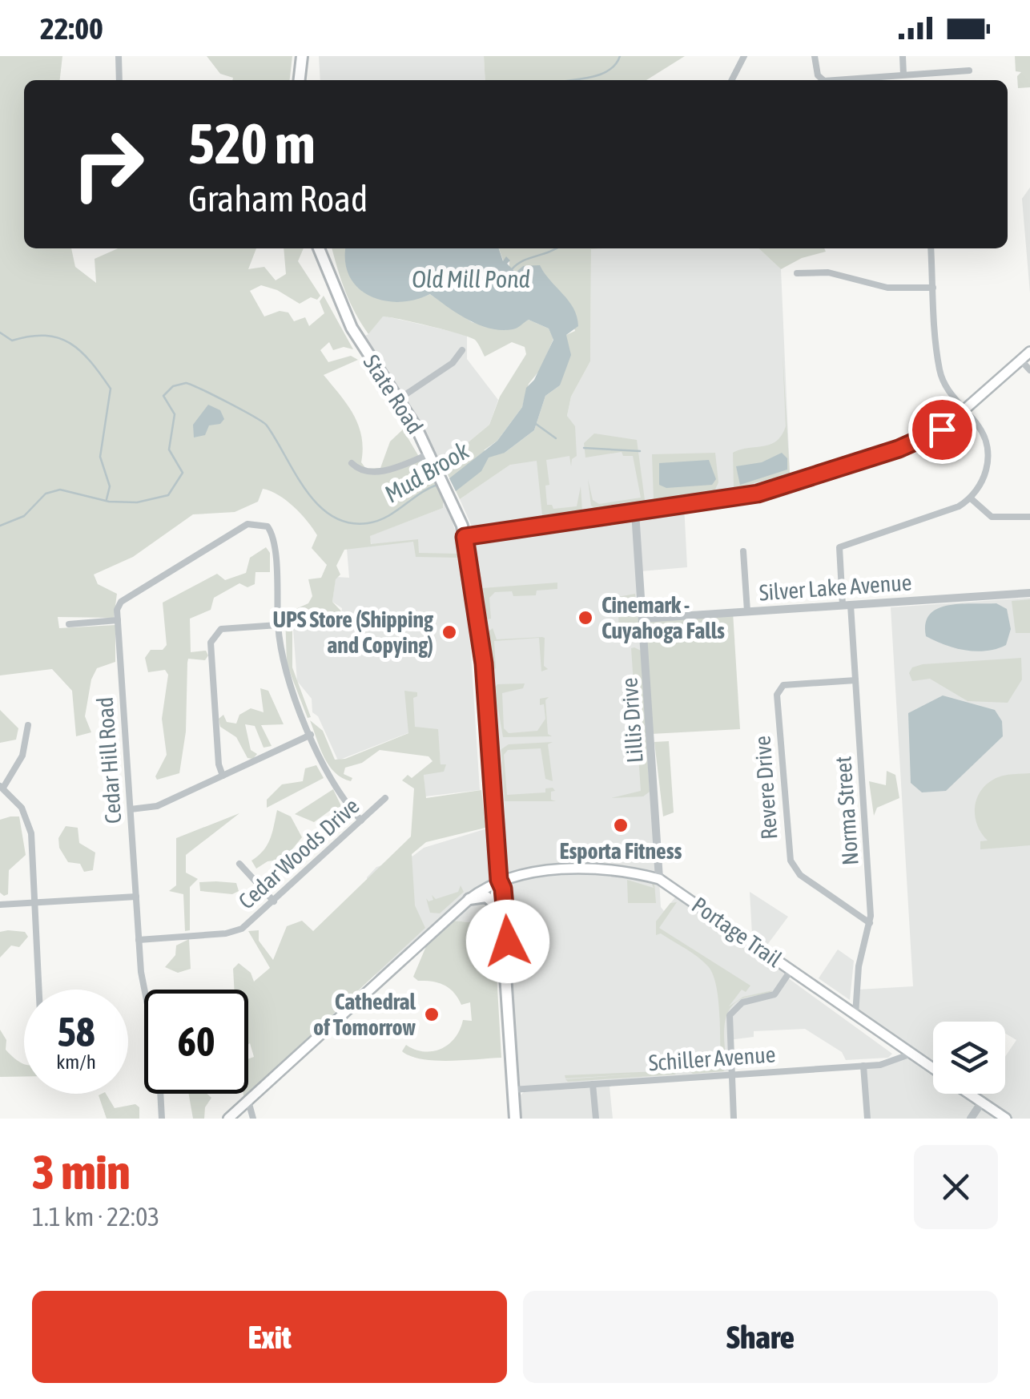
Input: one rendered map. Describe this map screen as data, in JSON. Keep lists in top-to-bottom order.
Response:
{
  "streets": {
    "main road": ["State Road", "Portage Trail"],
    "street": [
      "Silver Lake Avenue",
      "Lillis Drive",
      "Cedar Hill Road",
      "Revere Drive",
      "Norma Street",
      "Cedar Woods Drive",
      "Schiller Avenue"
    ]
  },
  "crossings": [
    ["State Road", "Portage Trail"],
    ["State Road", "Schiller Avenue"],
    ["Silver Lake Avenue", "Lillis Drive"],
    ["Silver Lake Avenue", "Norma Street"],
    ["Lillis Drive", "Portage Trail"],
    ["Cedar Hill Road", "Cedar Woods Drive"],
    ["Revere Drive", "Norma Street"],
    ["Norma Street", "Portage Trail"],
    ["Portage Trail", "Schiller Avenue"]
  ],
  "water": ["Old Mill Pond", "Mud Brook"],
  "places": [
    "Cinemark - Cuyahoga Falls",
    "UPS Store (Shipping and Copying)",
    "Esporta Fitness",
    "Cathedral of Tomorrow"
  ],
  "page": {
    "status": "22:00",
    "turn": ["520 m", "Graham Road"],
    "speed": "58 km/h",
    "limit": "60",
    "heading": ["3 min", "1.1 km · 22:03"],
    "buttons": ["Exit", "Share"]
  }
}
